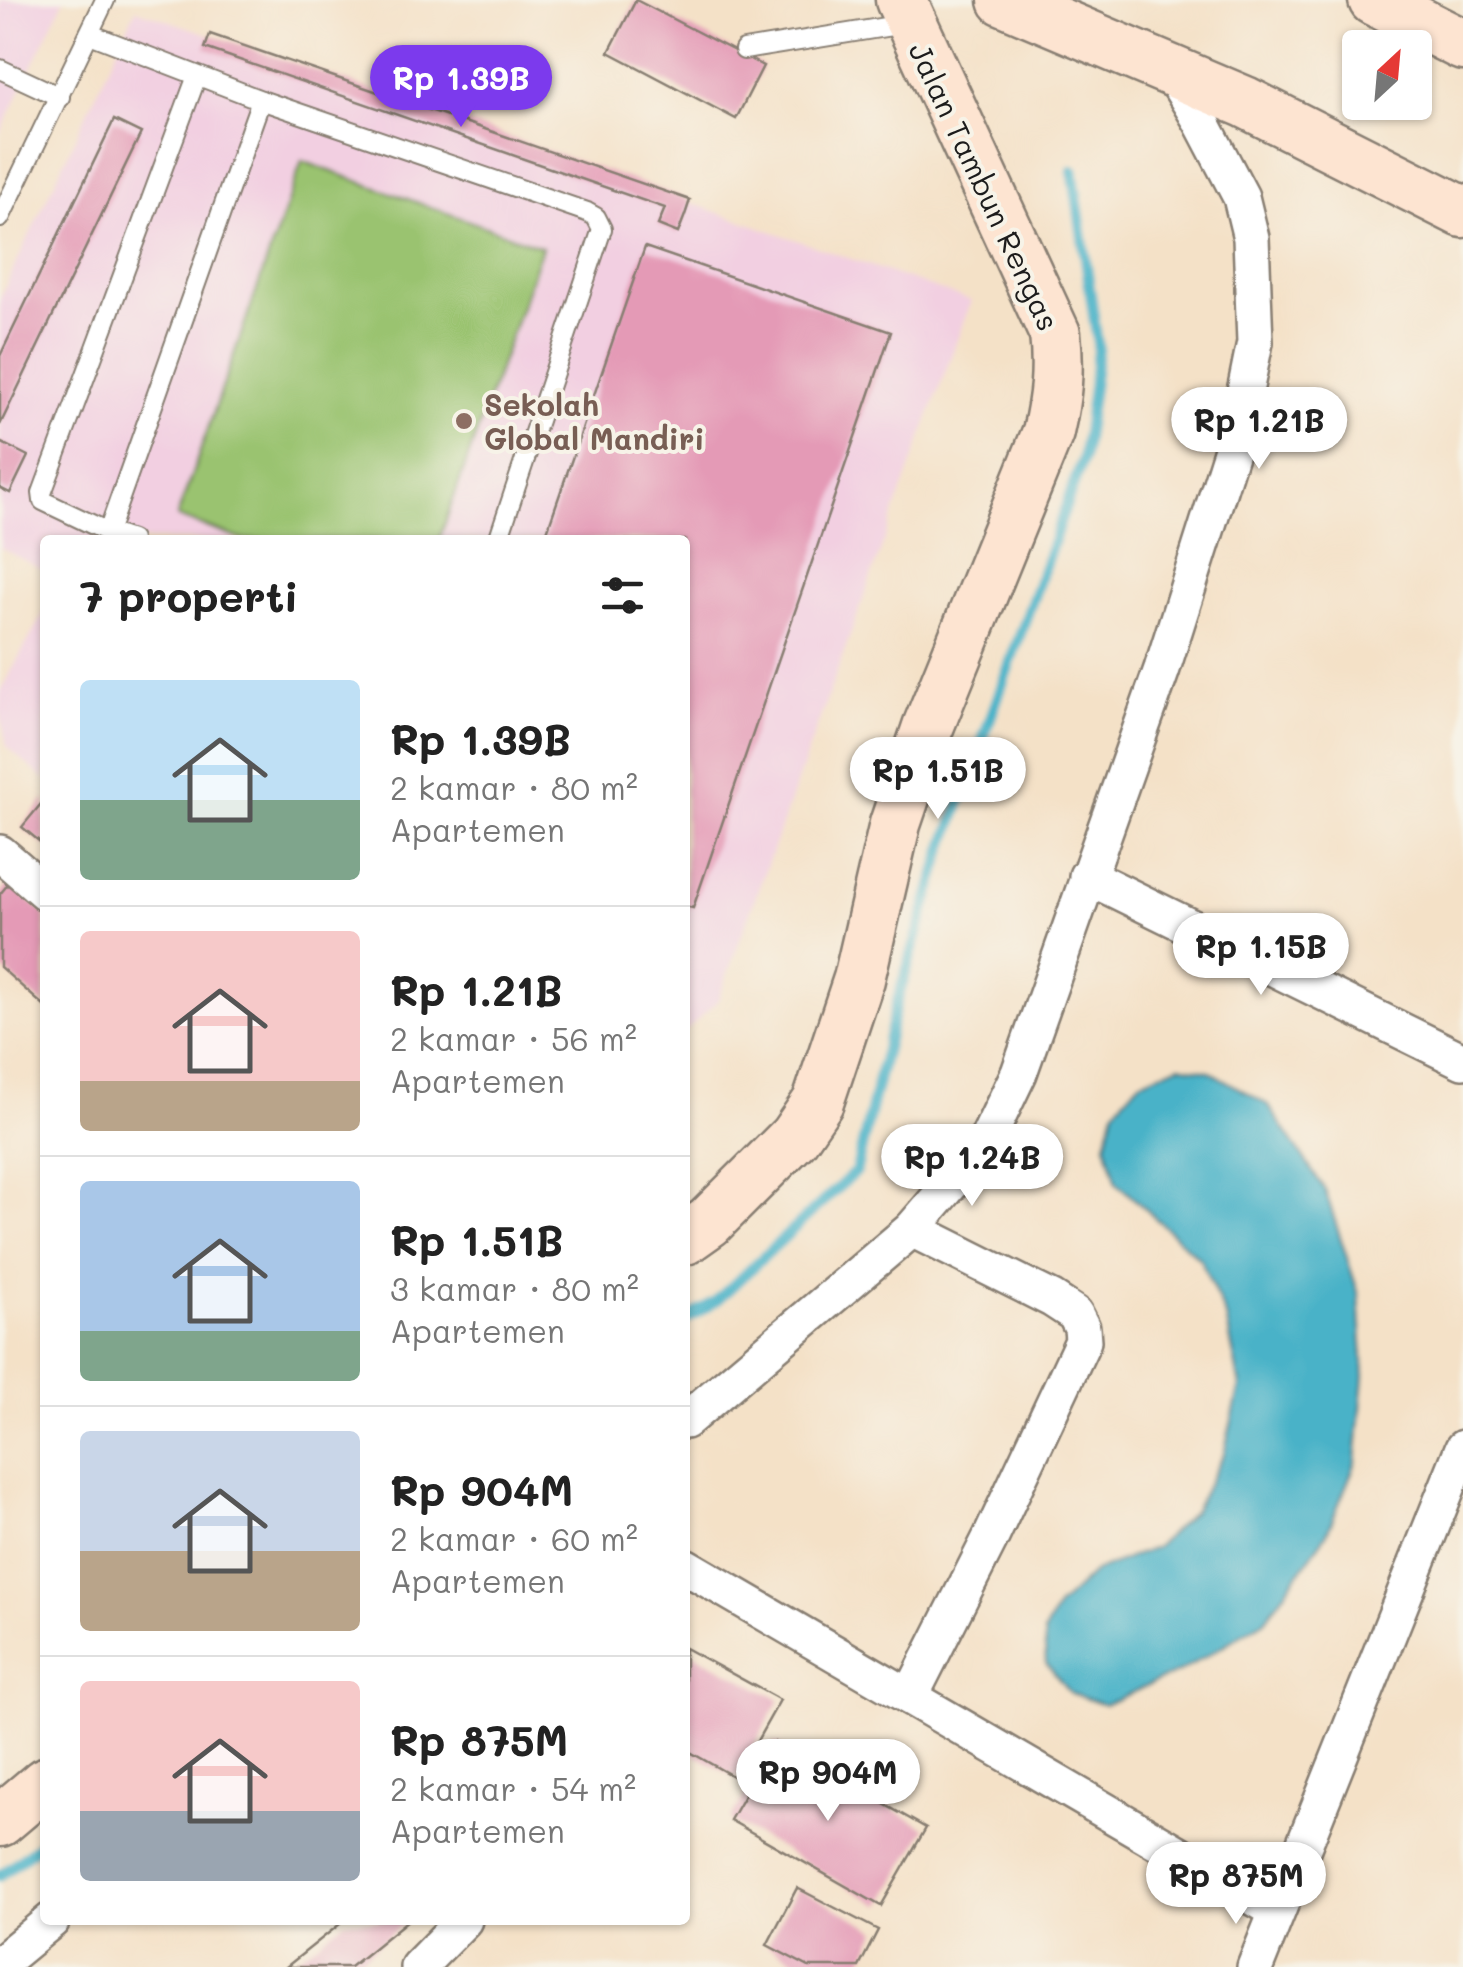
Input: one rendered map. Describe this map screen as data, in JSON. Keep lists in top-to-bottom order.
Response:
{
  "streets": {
    "street": ["Jalan Tambun Rengas"]
  },
  "places": ["Sekolah Global Mandiri"],
  "north": "top right",
  "page": {
    "price": [
      "Rp 1.39B",
      "Rp 1.21B",
      "Rp 1.51B",
      "Rp 1.15B",
      "Rp 1.24B",
      "Rp 904M",
      "Rp 875M"
    ],
    "heading": "7 properti",
    "list": [
      {
        "name": "Rp 1.39B",
        "note": "2 kamar · 80 m² · Apartemen"
      },
      {
        "name": "Rp 1.21B",
        "note": "2 kamar · 56 m² · Apartemen"
      },
      {
        "name": "Rp 1.51B",
        "note": "3 kamar · 80 m² · Apartemen"
      },
      {
        "name": "Rp 904M",
        "note": "2 kamar · 60 m² · Apartemen"
      },
      {
        "name": "Rp 875M",
        "note": "2 kamar · 54 m² · Apartemen"
      }
    ]
  }
}
